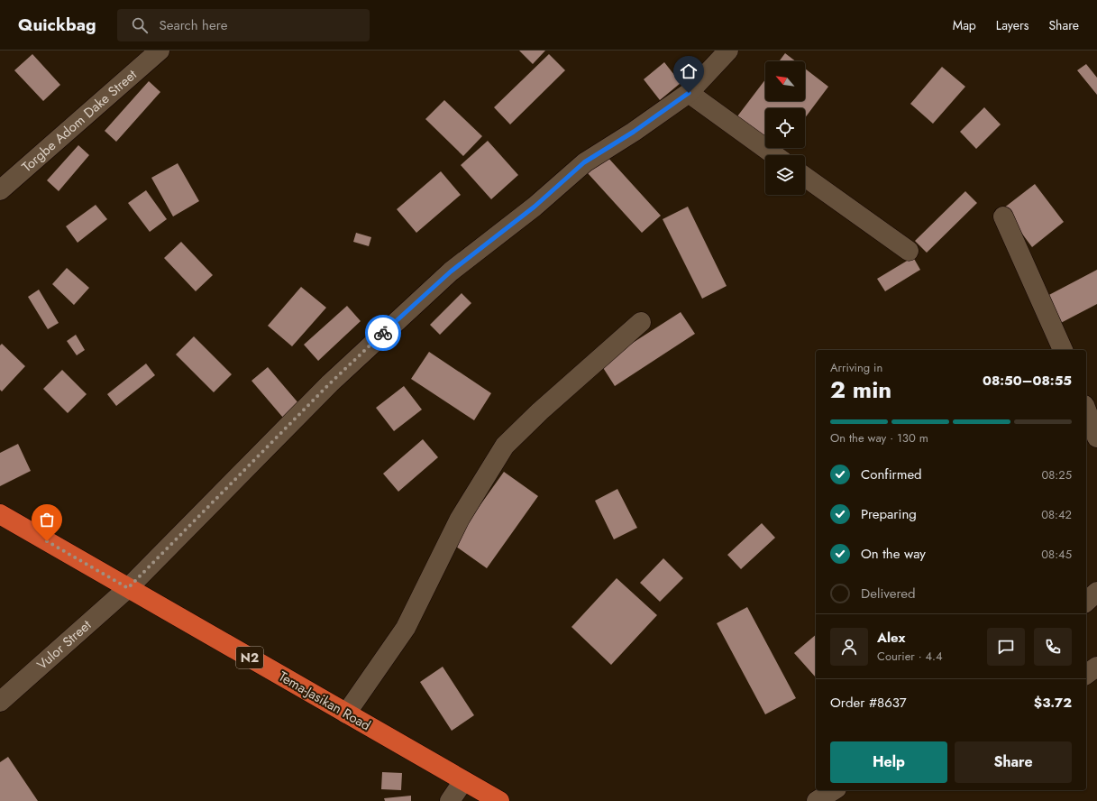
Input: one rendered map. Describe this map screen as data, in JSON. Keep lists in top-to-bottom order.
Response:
{
  "streets": {
    "highway": ["N2", "Tema-Jasikan Road"],
    "street": ["Torgbe Adom Dake Street", "Vulor Street"]
  },
  "crossings": [
    ["Vulor Street", "Tema-Jasikan Road"]
  ],
  "north": "top left",
  "page": {
    "header": "Quickbag",
    "search": "Search here",
    "nav": ["Map", "Layers", "Share"],
    "heading": ["2 min", "Arriving in", "08:50–08:55"],
    "panel": [
      "Alex",
      "Courier · 4.4",
      "Order #8637",
      "$3.72"
    ],
    "bar": "On the way · 130 m",
    "list": [
      ["Confirmed", "08:25"],
      ["Preparing", "08:42"],
      ["On the way", "08:45"],
      "Delivered"
    ],
    "buttons": ["Help", "Share"]
  }
}
